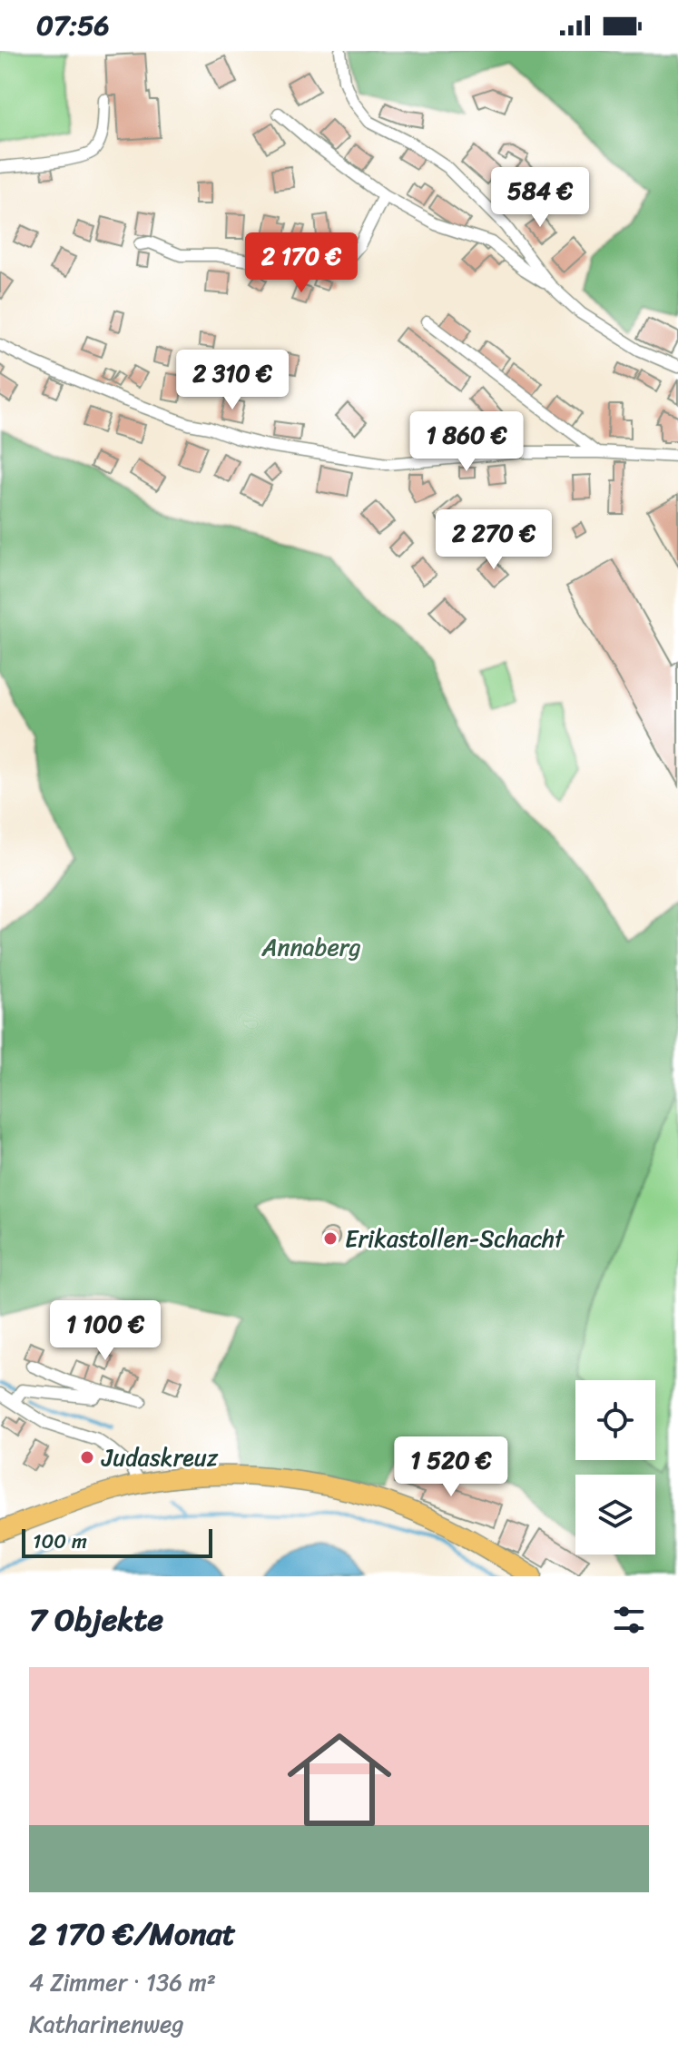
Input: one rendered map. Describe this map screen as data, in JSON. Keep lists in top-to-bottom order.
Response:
{
  "parks": ["Annaberg"],
  "places": ["Erikastollen-Schacht", "Judaskreuz"],
  "scale_bar": "100 m",
  "page": {
    "status": "07:56",
    "price": [
      "584 €",
      "2 170 €",
      "2 310 €",
      "1 860 €",
      "2 270 €",
      "1 100 €",
      "1 520 €"
    ],
    "scale": "100 m",
    "heading": "7 Objekte",
    "list": [
      {
        "name": "2 170 €/Monat",
        "note": "4 Zimmer · 136 m² · Katharinenweg"
      }
    ]
  }
}
